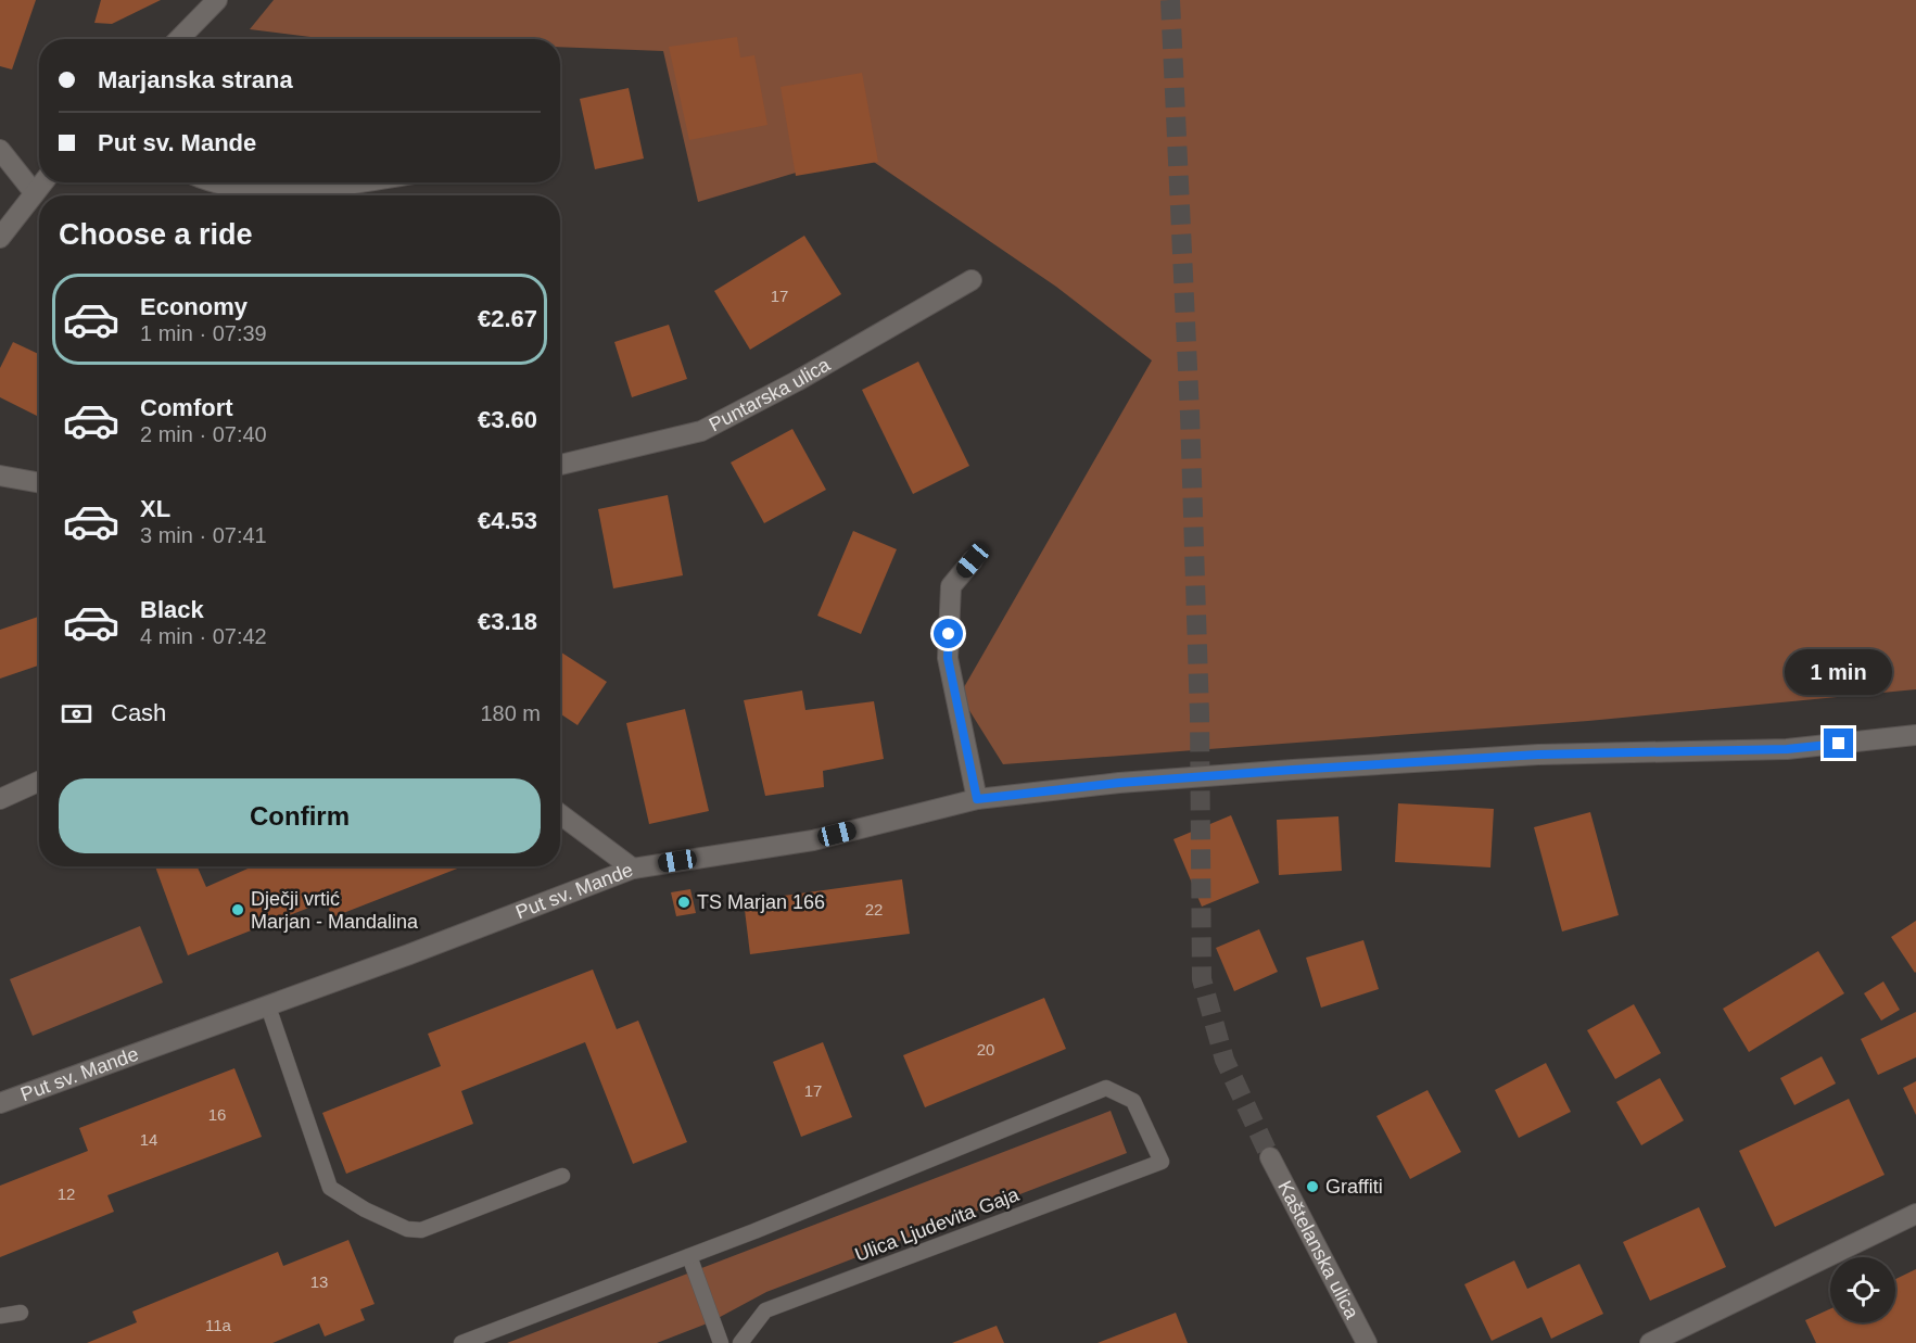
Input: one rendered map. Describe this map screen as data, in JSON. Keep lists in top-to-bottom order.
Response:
{
  "streets": {
    "street": ["Puntarska ulica", "Put sv. Mande", "Kaštelanska ulica"],
    "lane": ["Ulica Ljudevita Gaja"]
  },
  "places": ["TS Marjan 166", "Dječji vrtić Marjan - Mandalina", "Graffiti"],
  "house_numbers": [
    "17",
    "22",
    "20",
    "17",
    "16",
    "14",
    "12",
    "13",
    "11a"
  ],
  "page": {
    "banner": ["Marjanska strana", "Put sv. Mande"],
    "heading": "Choose a ride",
    "list": [
      {
        "name": "Economy",
        "note": "1 min · 07:39",
        "value": "€2.67"
      },
      {
        "name": "Comfort",
        "note": "2 min · 07:40",
        "value": "€3.60"
      },
      {
        "name": "XL",
        "note": "3 min · 07:41",
        "value": "€4.53"
      },
      {
        "name": "Black",
        "note": "4 min · 07:42",
        "value": "€3.18"
      }
    ],
    "bubble": "1 min",
    "pay": ["Cash", "180 m"],
    "buttons": "Confirm"
  }
}
